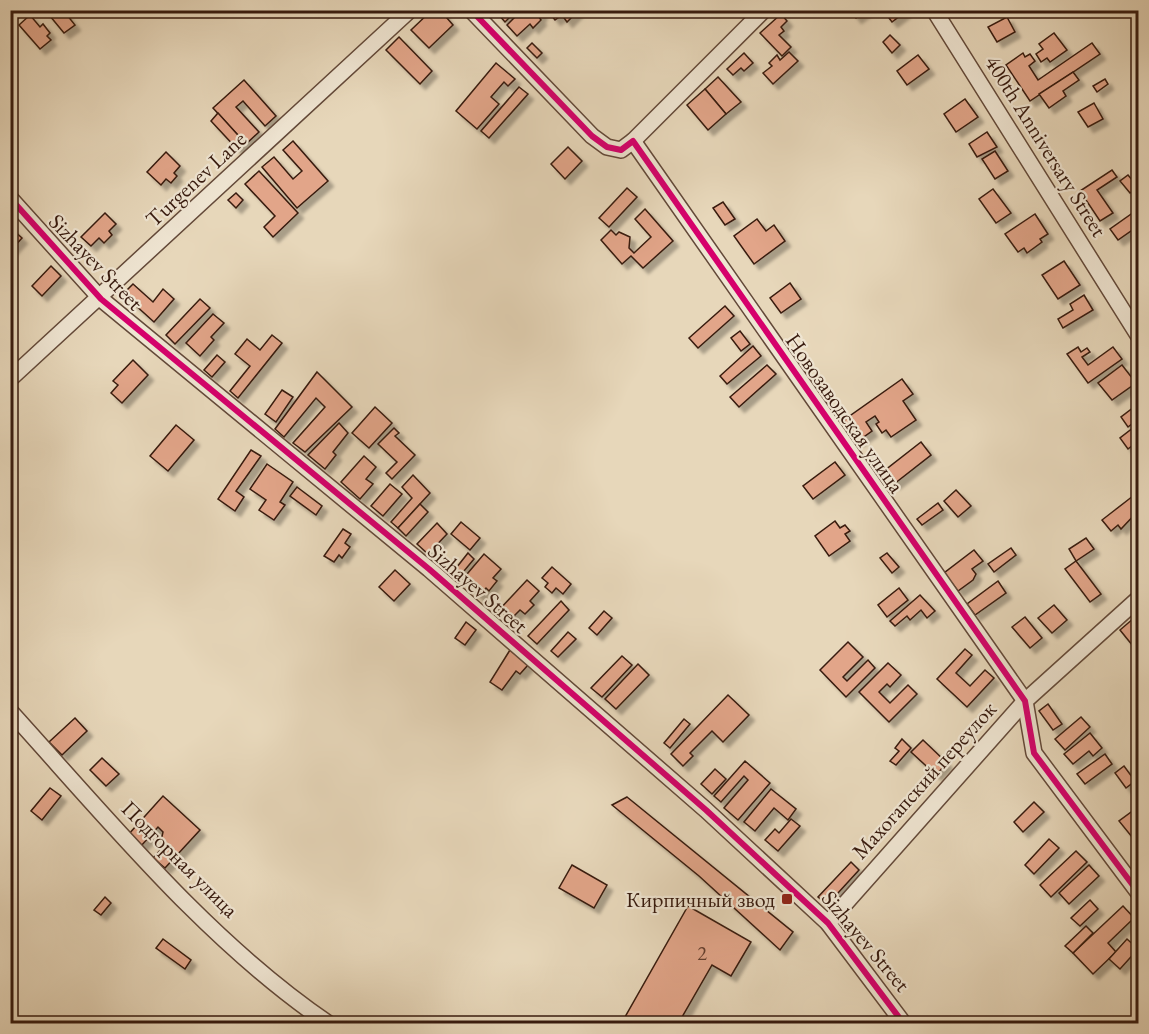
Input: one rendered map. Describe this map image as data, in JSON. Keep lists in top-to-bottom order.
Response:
{
  "streets": {
    "street": [
      "400th Anniversary Street",
      "Turgenev Lane",
      "Sizhayev Street",
      "Новозаводская улица",
      "Махогапский переулок",
      "Подгорная улица"
    ]
  },
  "crossings": [
    ["Turgenev Lane", "Sizhayev Street"],
    ["Sizhayev Street", "Махогапский переулок"],
    ["Новозаводская улица", "Махогапский переулок"]
  ],
  "places": {
    "transit": ["Кирпичный звод"]
  },
  "house_numbers": ["2"]
}
